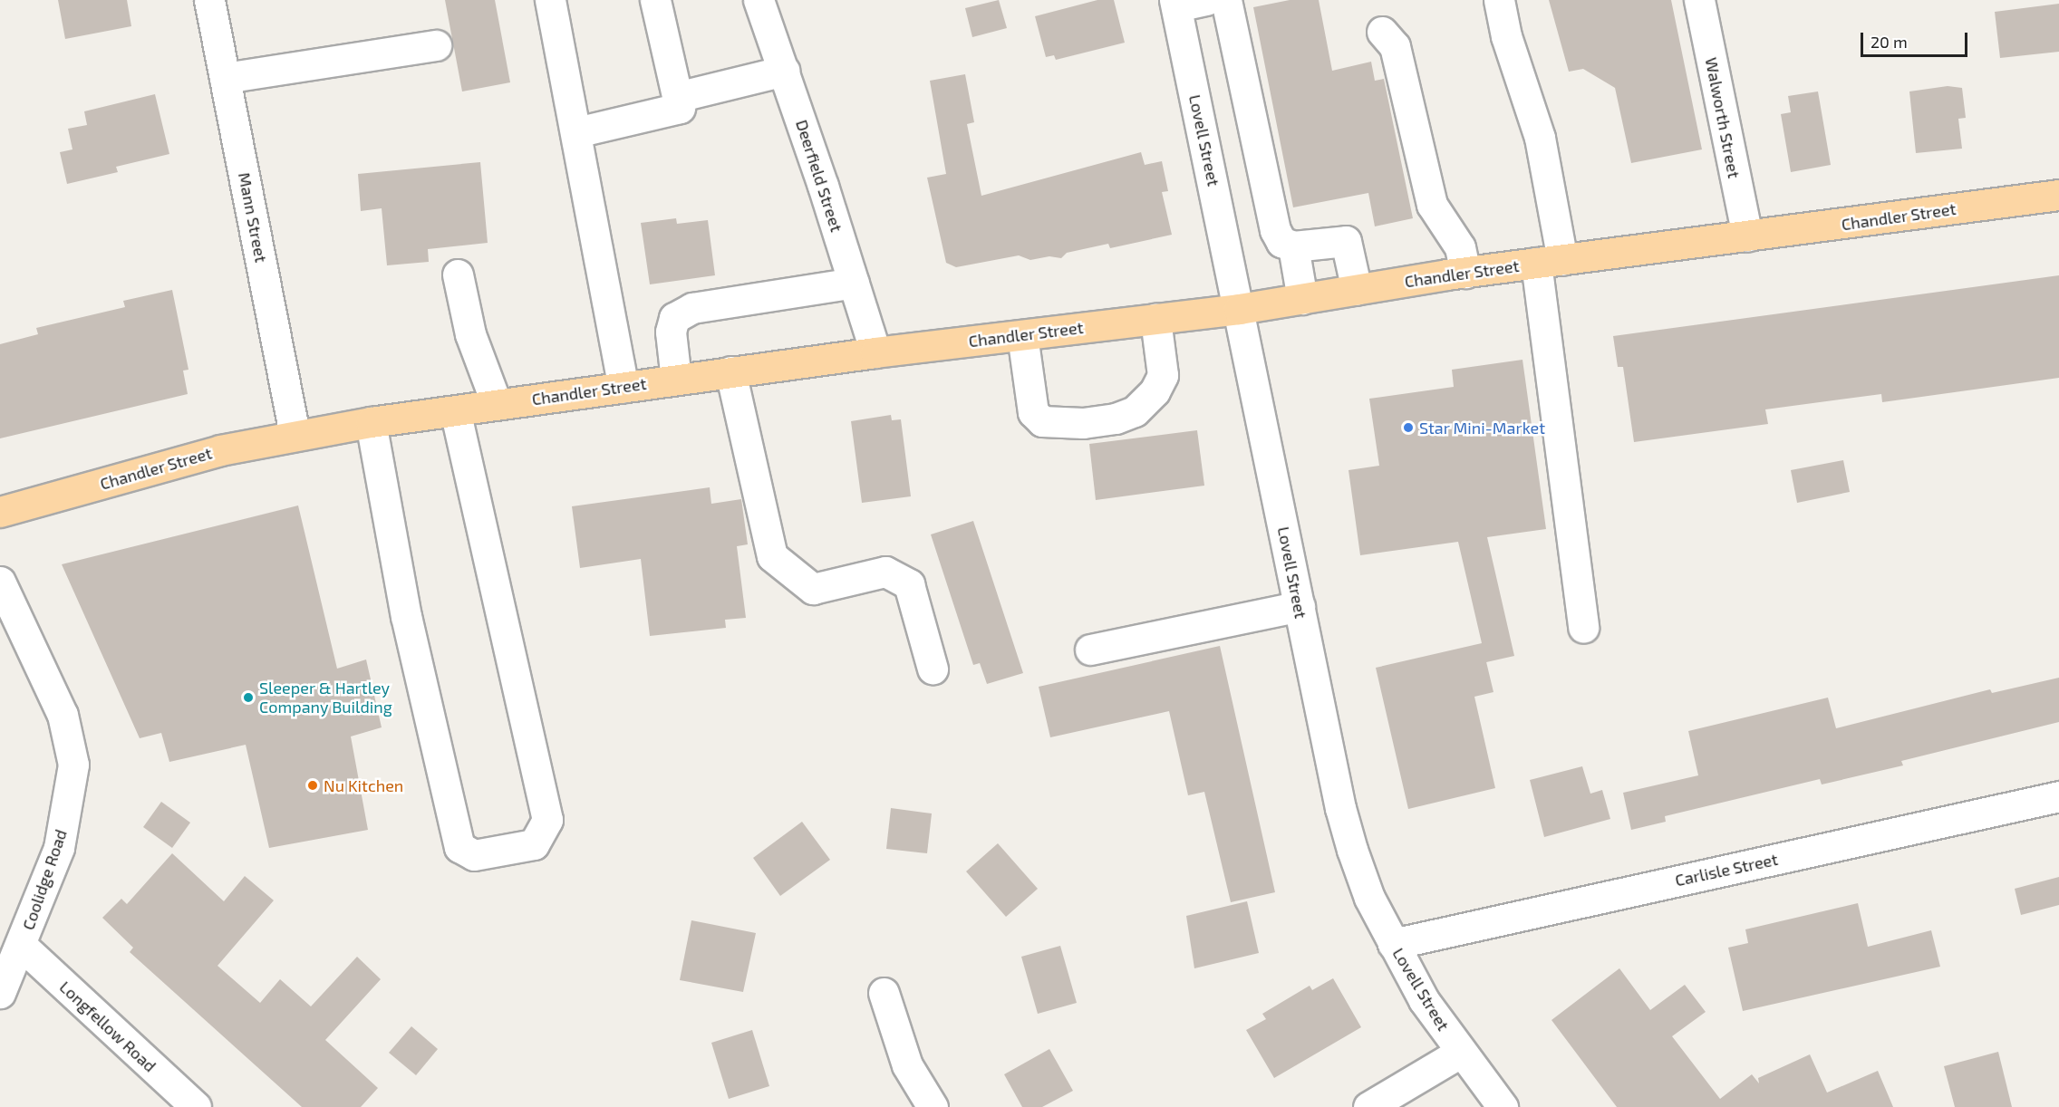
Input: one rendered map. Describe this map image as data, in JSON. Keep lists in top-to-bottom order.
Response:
{
  "streets": {
    "main road": ["Chandler Street"],
    "street": [
      "Walworth Street",
      "Lovell Street",
      "Deerfield Street",
      "Mann Street",
      "Carlisle Street",
      "Coolidge Road",
      "Longfellow Road"
    ]
  },
  "crossings": [
    ["Walworth Street", "Chandler Street"],
    ["Lovell Street", "Chandler Street"],
    ["Lovell Street", "Carlisle Street"],
    ["Deerfield Street", "Chandler Street"],
    ["Chandler Street", "Mann Street"],
    ["Coolidge Road", "Longfellow Road"]
  ],
  "places": ["Star Mini-Market", "Sleeper & Hartley Company Building", "Nu Kitchen"],
  "scale_bar": "20 m"
}
